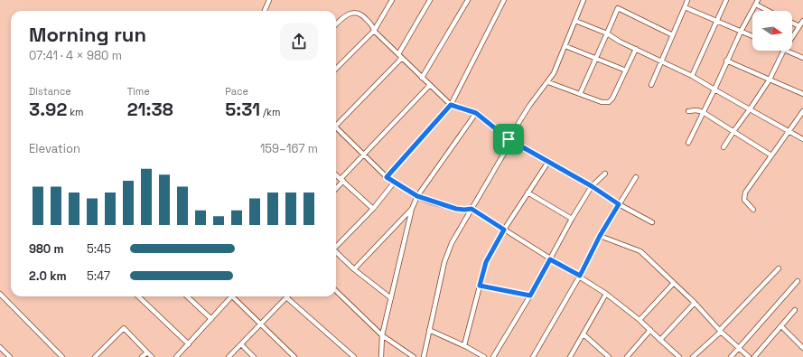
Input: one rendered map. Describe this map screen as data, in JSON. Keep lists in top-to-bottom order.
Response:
{
  "north": "right",
  "page": {
    "heading": ["Morning run", "07:41 · 4 × 980 m"],
    "stats": [
      ["Distance", "3.92 km"],
      ["Time", "21:38"],
      ["Pace", "5:31 /km"]
    ],
    "chart": ["Elevation", "159–167 m"],
    "list": [
      {
        "name": "980 m",
        "note": "5:45"
      },
      {
        "name": "2.0 km",
        "note": "5:47"
      }
    ]
  }
}
